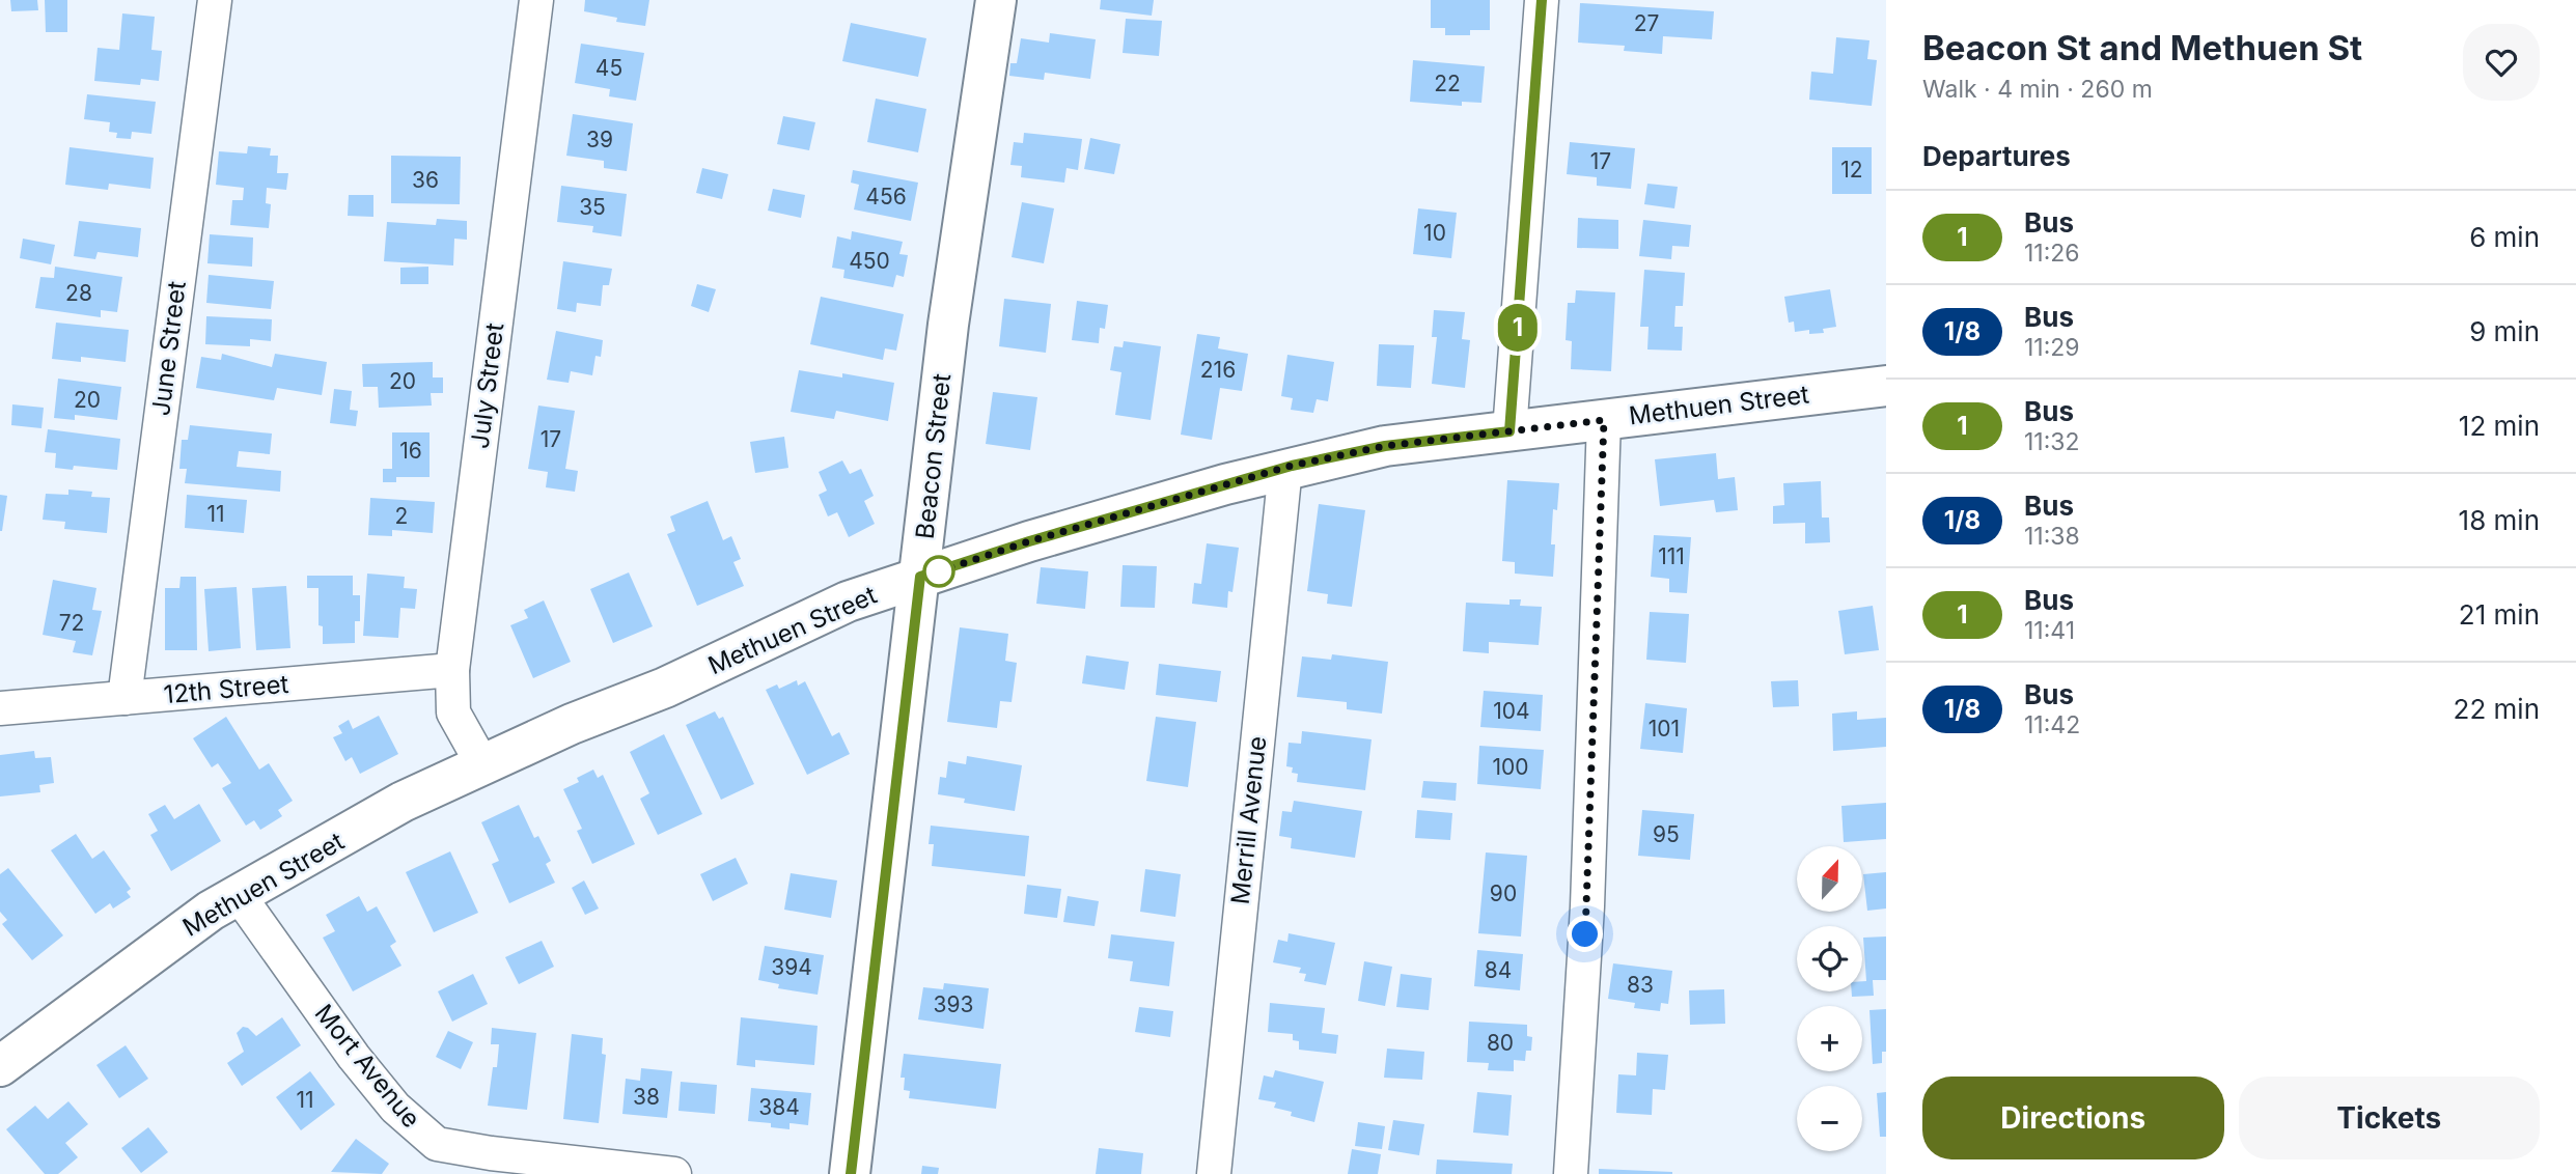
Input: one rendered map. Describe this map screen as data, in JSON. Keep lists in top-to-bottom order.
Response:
{
  "streets": {
    "street": [
      "June Street",
      "July Street",
      "Methuen Street",
      "Beacon Street",
      "12th Street",
      "Merrill Avenue",
      "Mort Avenue"
    ]
  },
  "crossings": [
    ["June Street", "12th Street"],
    ["July Street", "Methuen Street"],
    ["July Street", "12th Street"],
    ["Methuen Street", "Beacon Street"],
    ["Methuen Street", "Merrill Avenue"],
    ["Methuen Street", "Mort Avenue"]
  ],
  "lines": ["bus line 1"],
  "house_numbers": [
    "27",
    "45",
    "22",
    "39",
    "17",
    "12",
    "36",
    "456",
    "35",
    "10",
    "450",
    "28",
    "216",
    "20",
    "20",
    "17",
    "16",
    "11",
    "2",
    "111",
    "72",
    "104",
    "101",
    "100",
    "95",
    "90",
    "394",
    "84",
    "83",
    "393",
    "80",
    "38",
    "11",
    "384"
  ],
  "north": "top",
  "page": {
    "on_map": "1",
    "heading": [
      ["Beacon St and Methuen St", "Walk · 4 min · 260 m"],
      "Departures"
    ],
    "list": [
      {
        "mark": "1",
        "name": "Bus",
        "note": "11:26",
        "value": "6 min"
      },
      {
        "mark": "1/8",
        "name": "Bus",
        "note": "11:29",
        "value": "9 min"
      },
      {
        "mark": "1",
        "name": "Bus",
        "note": "11:32",
        "value": "12 min"
      },
      {
        "mark": "1/8",
        "name": "Bus",
        "note": "11:38",
        "value": "18 min"
      },
      {
        "mark": "1",
        "name": "Bus",
        "note": "11:41",
        "value": "21 min"
      },
      {
        "mark": "1/8",
        "name": "Bus",
        "note": "11:42",
        "value": "22 min"
      }
    ],
    "map_buttons": ["+", "−"],
    "buttons": ["Directions", "Tickets"]
  }
}
